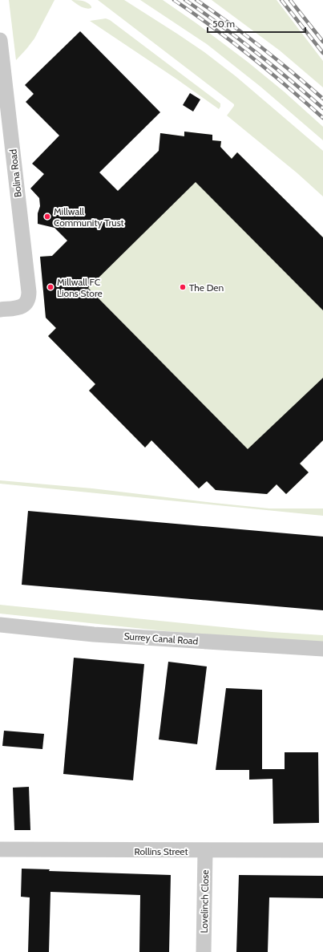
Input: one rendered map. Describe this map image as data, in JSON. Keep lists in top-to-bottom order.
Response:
{
  "streets": {
    "street": [
      "Bolina Road",
      "Surrey Canal Road",
      "Rollins Street",
      "Lovelinch Close"
    ]
  },
  "crossings": [
    ["Rollins Street", "Lovelinch Close"]
  ],
  "places": ["Millwall Community Trust", "Millwall FC Lions Store", "The Den"],
  "scale_bar": "50 m"
}
